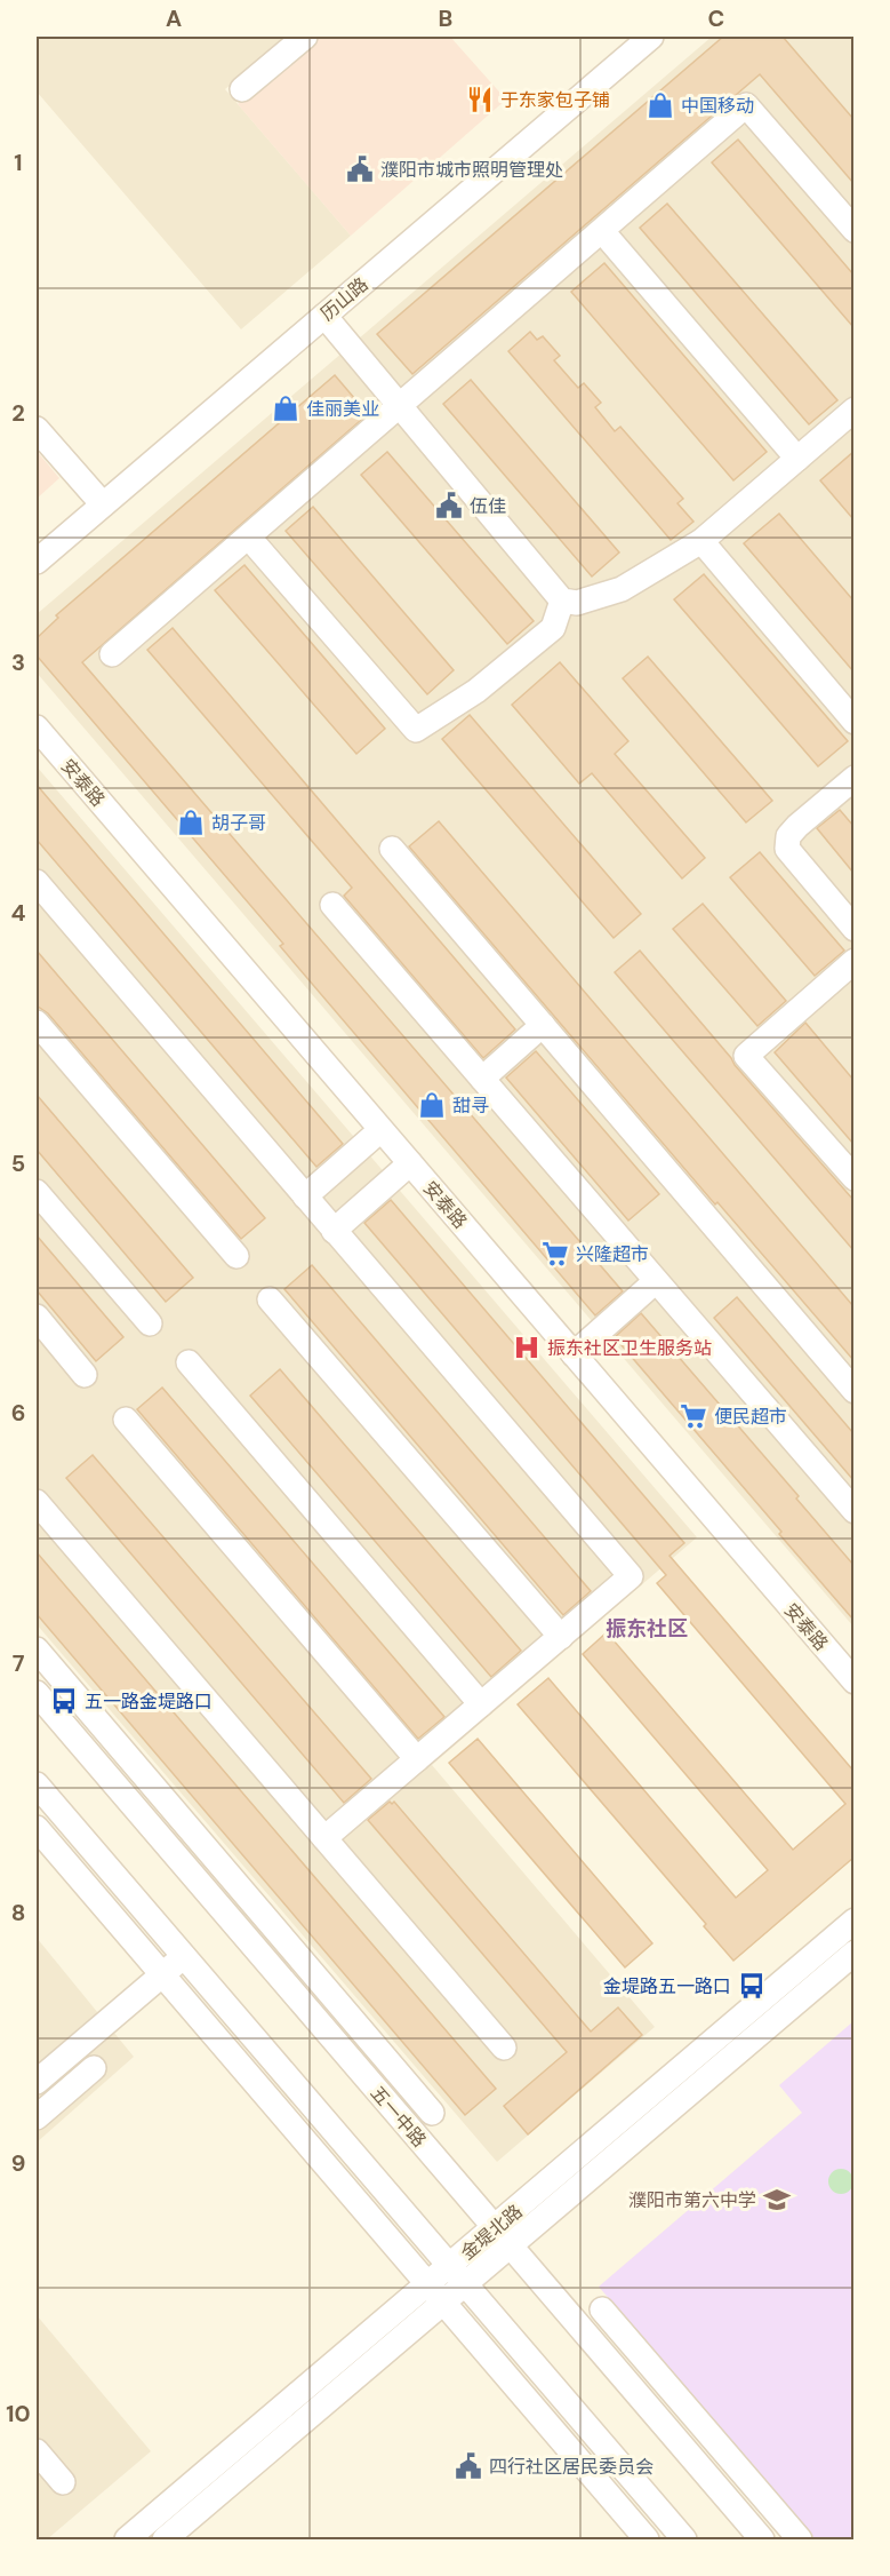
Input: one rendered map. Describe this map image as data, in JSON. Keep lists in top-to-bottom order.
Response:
{
  "streets": {
    "street": [
      "历山路",
      "安泰路",
      "五一中路",
      "金堤北路"
    ]
  },
  "crossings": [
    ["五一中路", "金堤北路"]
  ],
  "districts": ["振东社区"],
  "places": {
    "restaurant": ["于东家包子铺"],
    "shop": [
      "中国移动",
      "佳丽美业",
      "胡子哥",
      "甜寻"
    ],
    "public building": ["濮阳市城市照明管理处", "伍佳", "四行社区居民委员会"],
    "supermarket": ["兴隆超市", "便民超市"],
    "hospital": ["振东社区卫生服务站"],
    "bus stop": ["五一路金堤路口", "金堤路五一路口"],
    "school or university": ["濮阳市第六中学"]
  },
  "grid": {
    "columns": ["A", "B", "C"],
    "rows": [
      "1",
      "2",
      "3",
      "4",
      "5",
      "6",
      "7",
      "8",
      "9",
      "10"
    ]
  }
}
